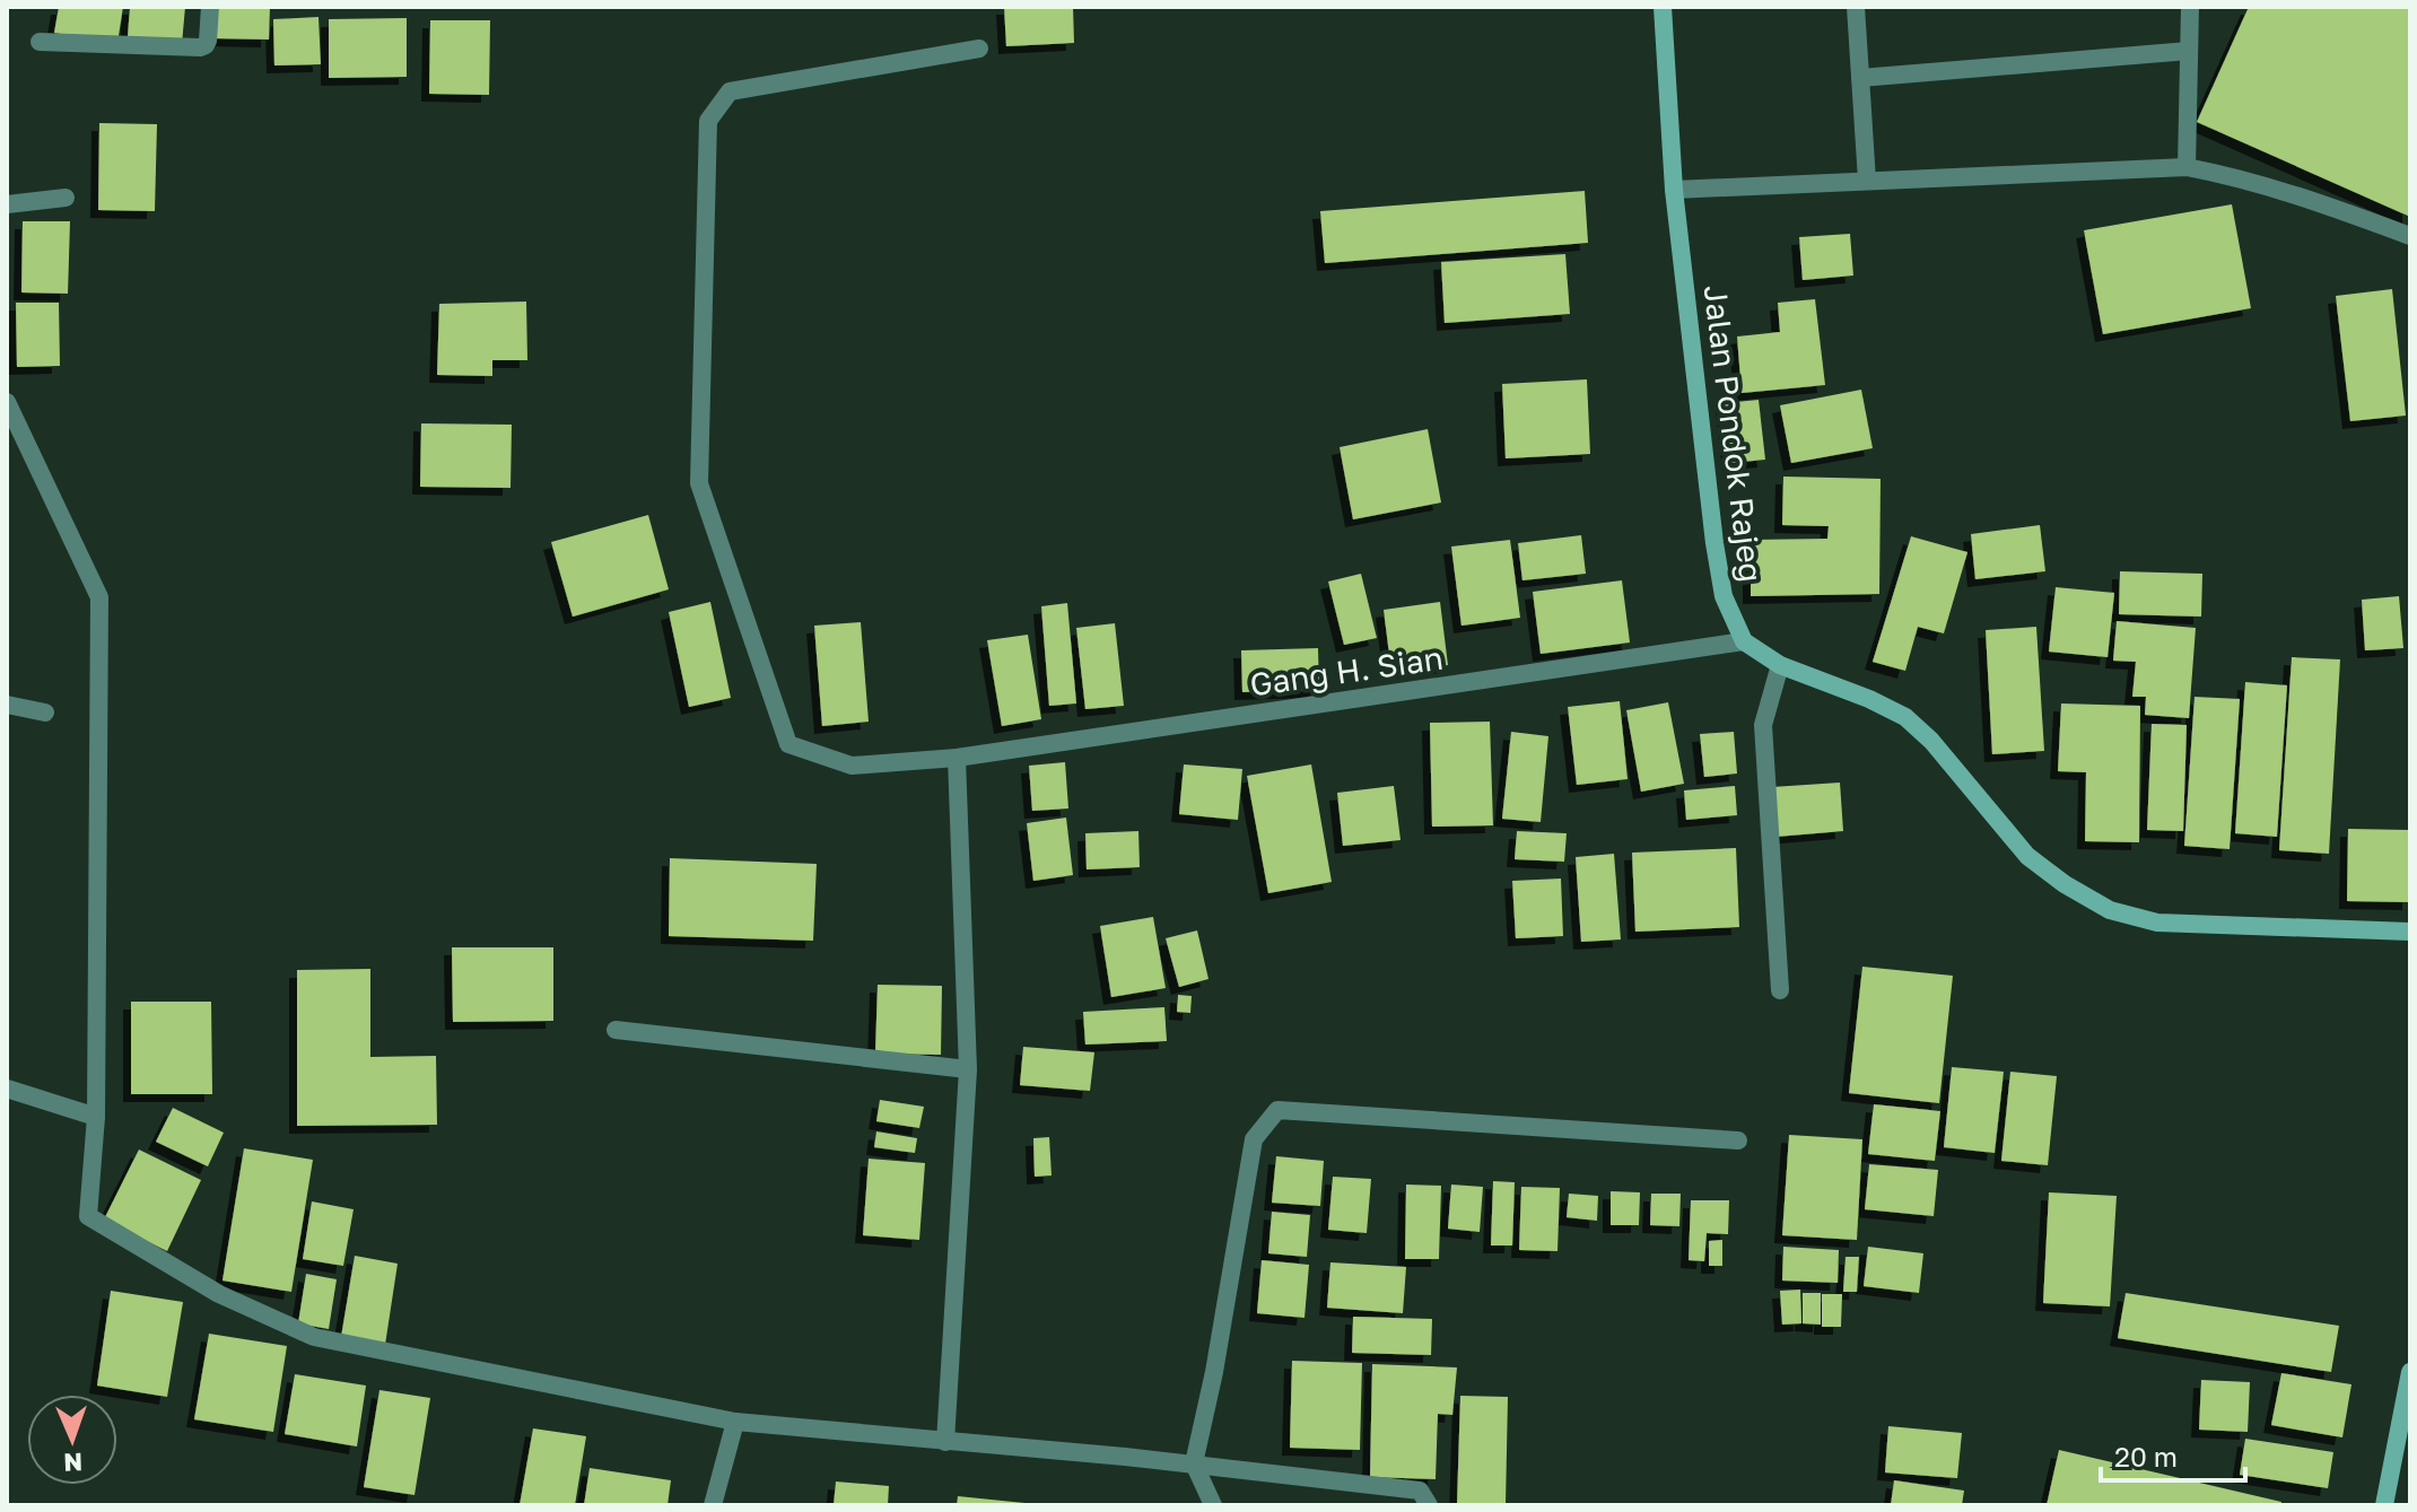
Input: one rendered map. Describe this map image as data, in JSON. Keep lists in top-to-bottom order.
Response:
{
  "streets": {
    "main road": ["Jalan Pondok Rajeg"],
    "street": ["Gang H. Sian"]
  },
  "crossings": [
    ["Jalan Pondok Rajeg", "Gang H. Sian"]
  ],
  "scale_bar": "20 m",
  "north": "bottom"
}
